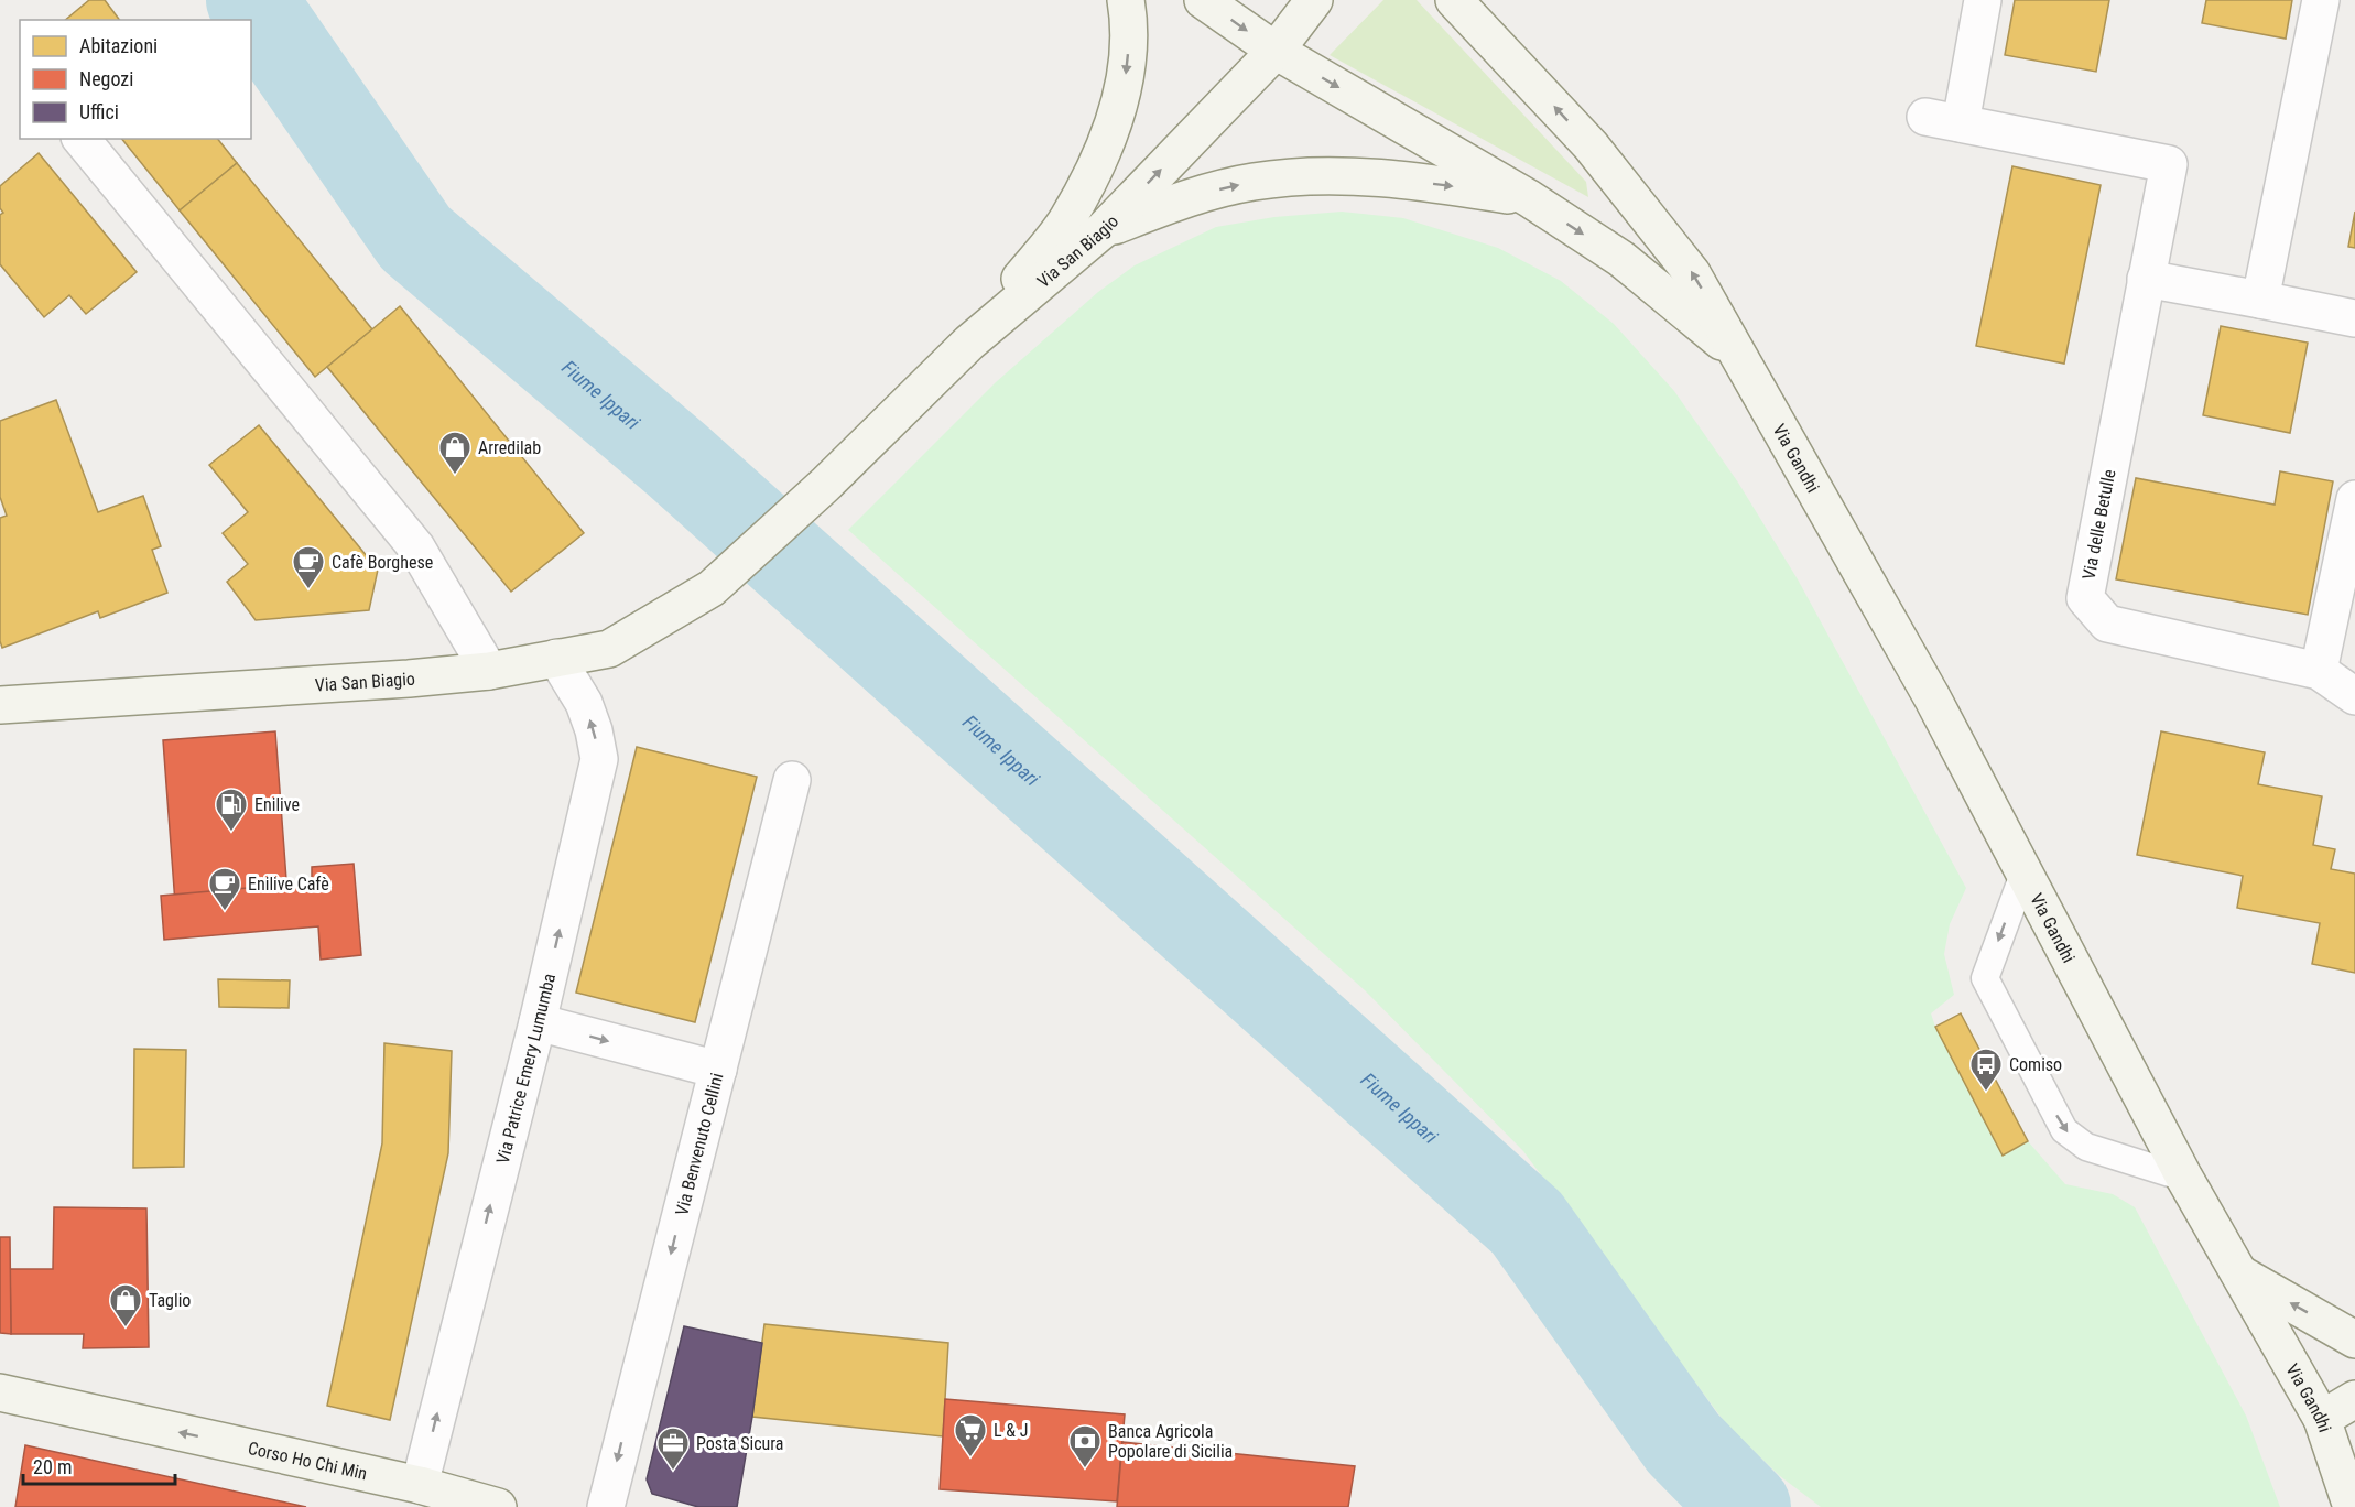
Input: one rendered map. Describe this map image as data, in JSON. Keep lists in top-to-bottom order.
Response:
{
  "streets": {
    "main road": ["Via San Biagio", "Via Gandhi", "Corso Ho Chi Min"],
    "street": ["Via delle Betulle", "Via Patrice Emery Lumumba", "Via Benvenuto Cellini"]
  },
  "crossings": [
    ["Via San Biagio", "Via Patrice Emery Lumumba"],
    ["Via Patrice Emery Lumumba", "Corso Ho Chi Min"]
  ],
  "one_way": ["Via Patrice Emery Lumumba", "Via Benvenuto Cellini", "Corso Ho Chi Min"],
  "water": ["Fiume Ippari"],
  "places": {
    "shop": ["Arredilab", "Taglio"],
    "cafe": ["Cafè Borghese", "Enilive Cafè"],
    "fuel station": ["Enilive"],
    "bus stop": ["Comiso"],
    "supermarket": ["L & J"],
    "bank": ["Banca Agricola Popolare di Sicilia"],
    "office": ["Posta Sicura"]
  },
  "legend": ["Abitazioni", "Negozi", "Uffici"],
  "scale_bar": "20 m"
}
